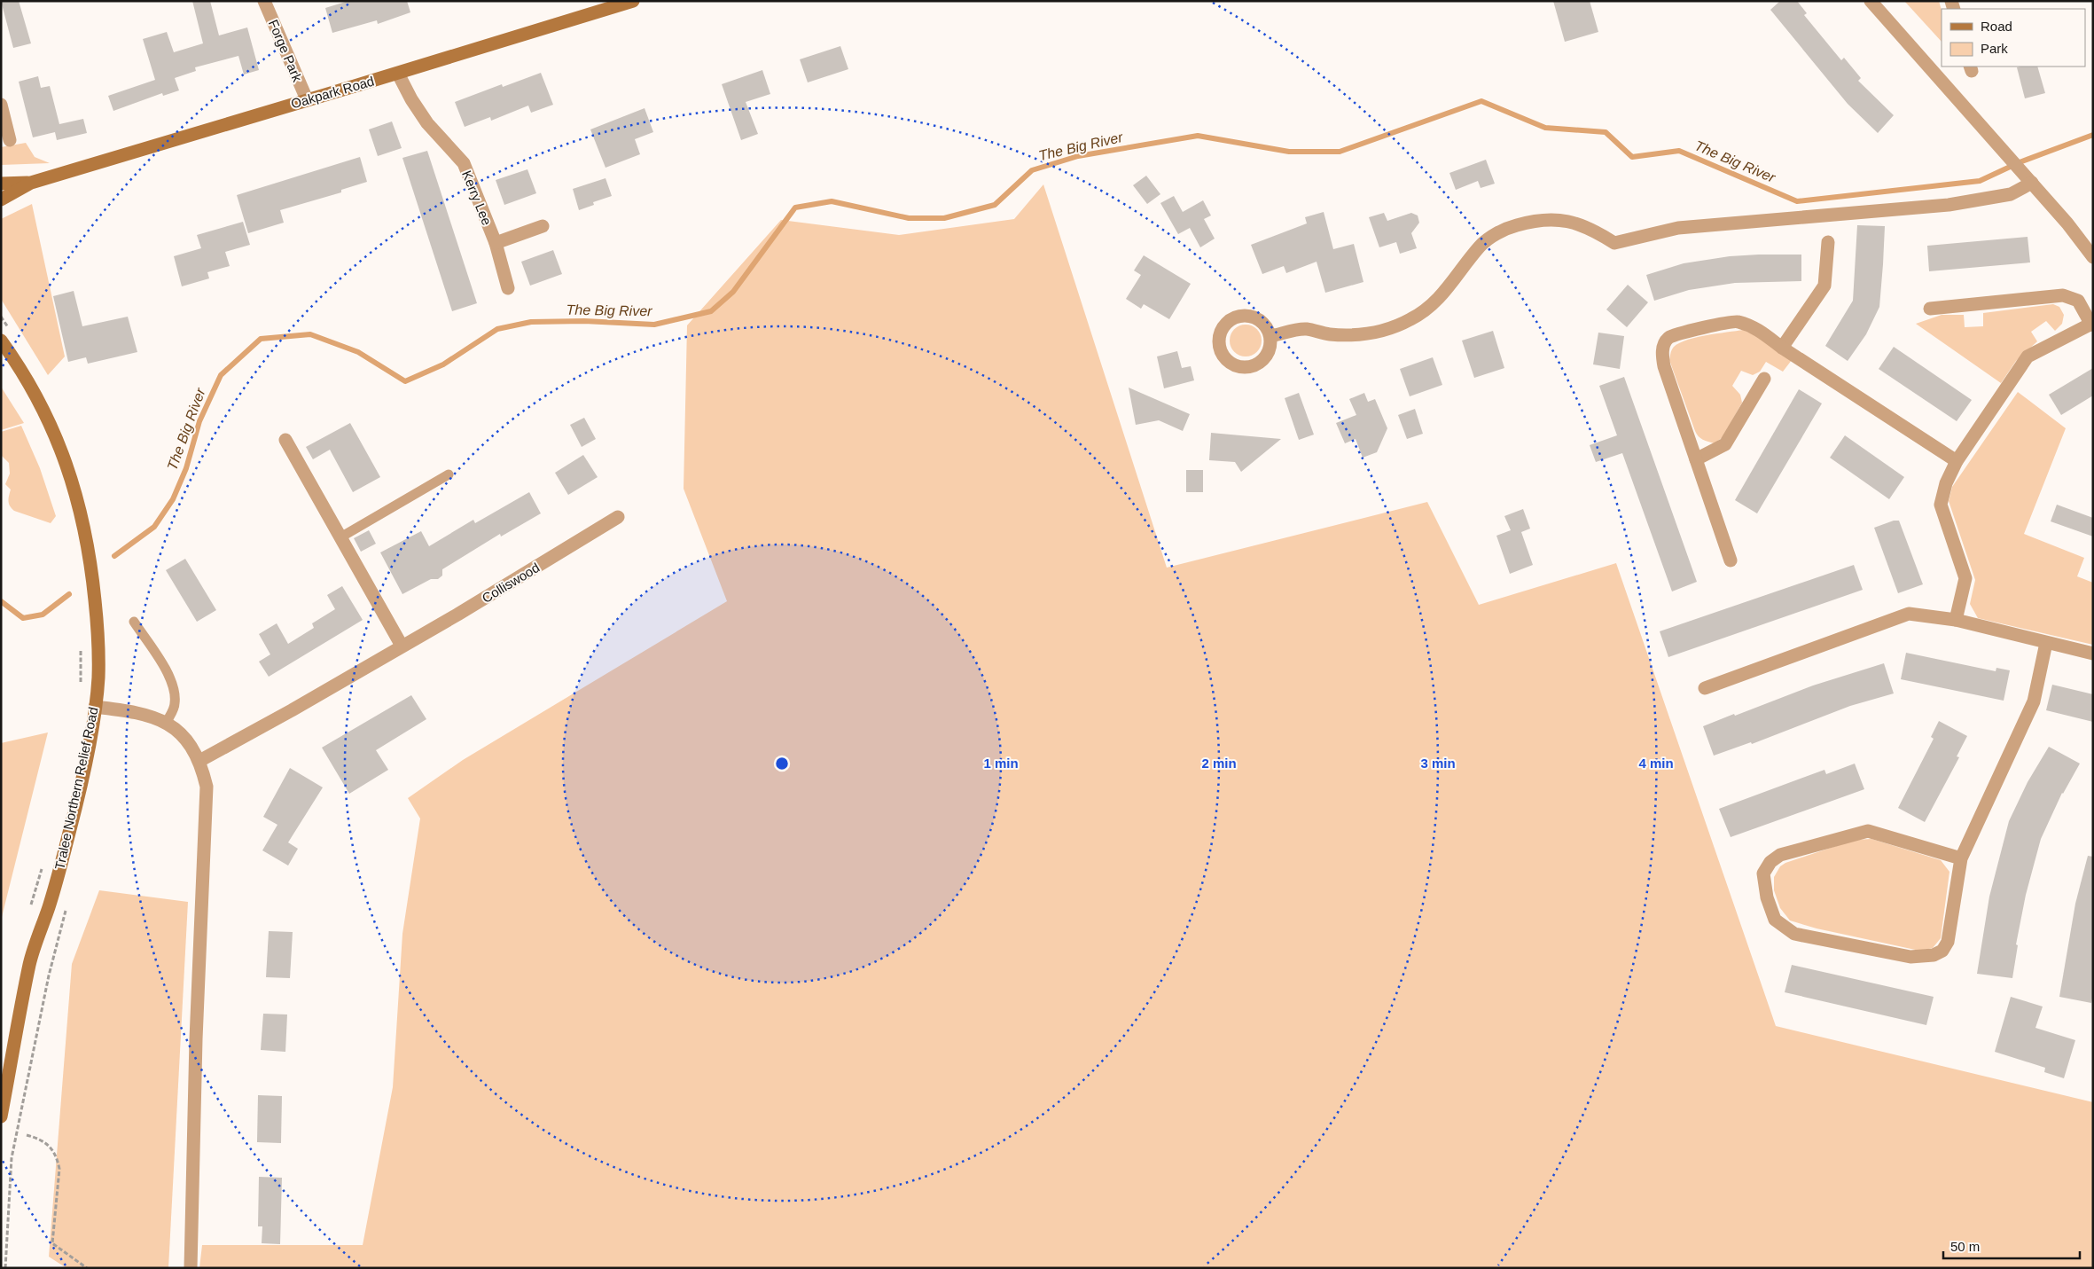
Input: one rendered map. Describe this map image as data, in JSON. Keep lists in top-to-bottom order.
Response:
{
  "streets": {
    "street": [
      "Forge Park",
      "Oakpark Road",
      "Kerry Lee",
      "Colliswood",
      "Tralee Northern Relief Road"
    ]
  },
  "crossings": [
    ["Forge Park", "Oakpark Road"],
    ["Oakpark Road", "Kerry Lee"]
  ],
  "water": ["The Big River"],
  "legend": ["Road", "Park"],
  "scale_bar": "50 m",
  "rings": [
    "1 min",
    "2 min",
    "3 min",
    "4 min"
  ]
}
